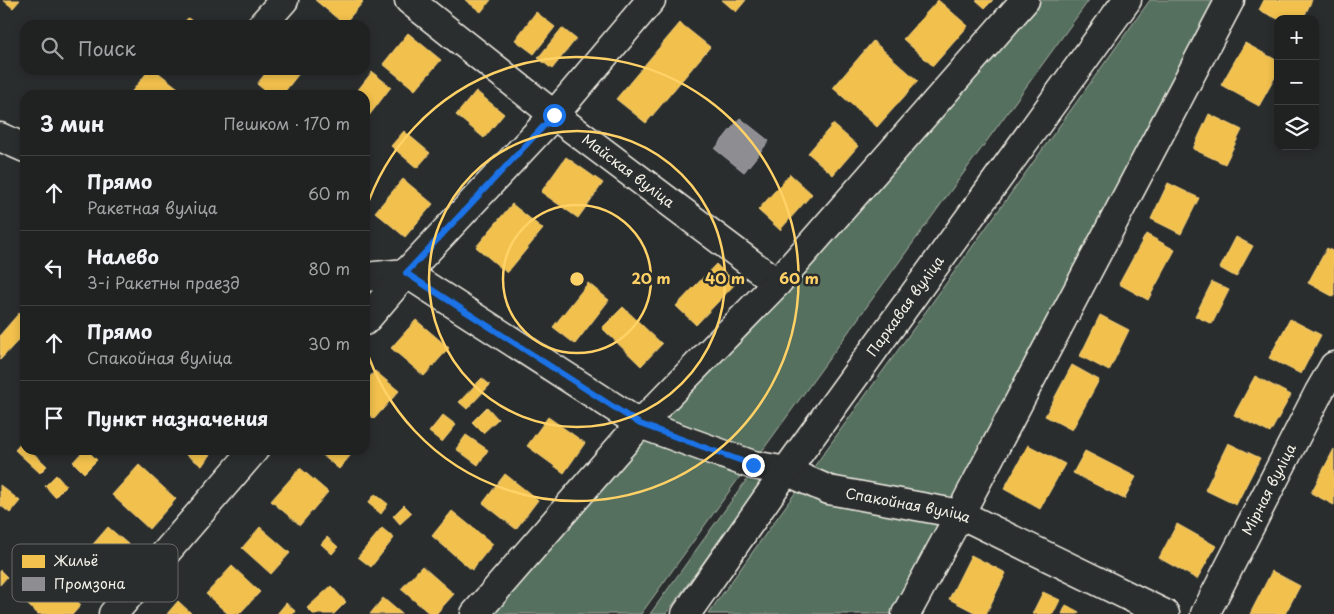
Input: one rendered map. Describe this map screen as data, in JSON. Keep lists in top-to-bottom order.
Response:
{
  "streets": {
    "street": [
      "Майская вуліца",
      "Паркавая вуліца",
      "Мірная вуліца",
      "Спакойная вуліца"
    ]
  },
  "crossings": [
    ["Паркавая вуліца", "Спакойная вуліца"]
  ],
  "legend": ["Жильё", "Промзона"],
  "page": {
    "map_buttons": ["+", "−"],
    "search": "Поиск",
    "heading": ["3 мин", "Пешком · 170 m"],
    "list": [
      ["Прямо", "Ракетная вуліца", "60 m"],
      ["Налево", "3-і Ракетны праезд", "80 m"],
      ["Прямо", "Спакойная вуліца", "30 m"],
      "Пункт назначения"
    ]
  },
  "rings": ["20 m", "40 m", "60 m"]
}
